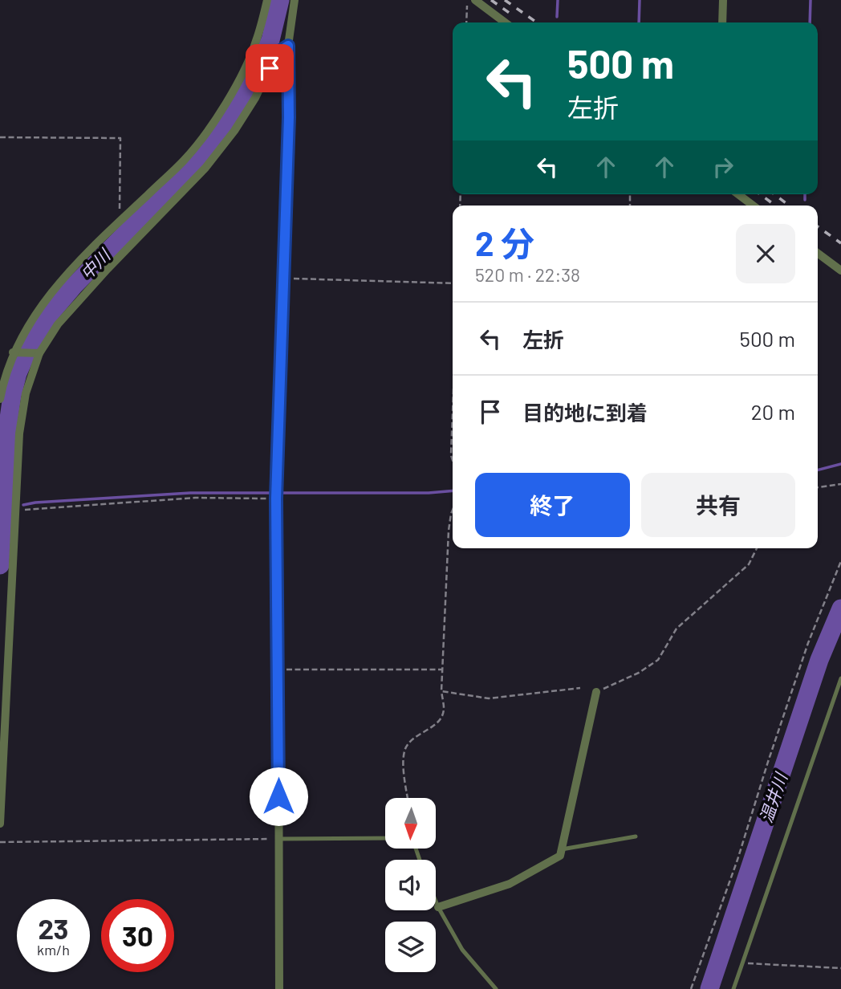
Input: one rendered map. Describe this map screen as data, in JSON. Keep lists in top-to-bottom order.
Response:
{
  "water": ["中川", "温井川"],
  "north": "bottom",
  "page": {
    "turn": ["500 m", "左折"],
    "heading": ["2 分", "520 m · 22:38"],
    "list": [
      {
        "name": "左折",
        "value": "500 m"
      },
      {
        "name": "目的地に到着",
        "value": "20 m"
      }
    ],
    "buttons": ["終了", "共有"],
    "speed": "23 km/h",
    "limit": "30"
  }
}
